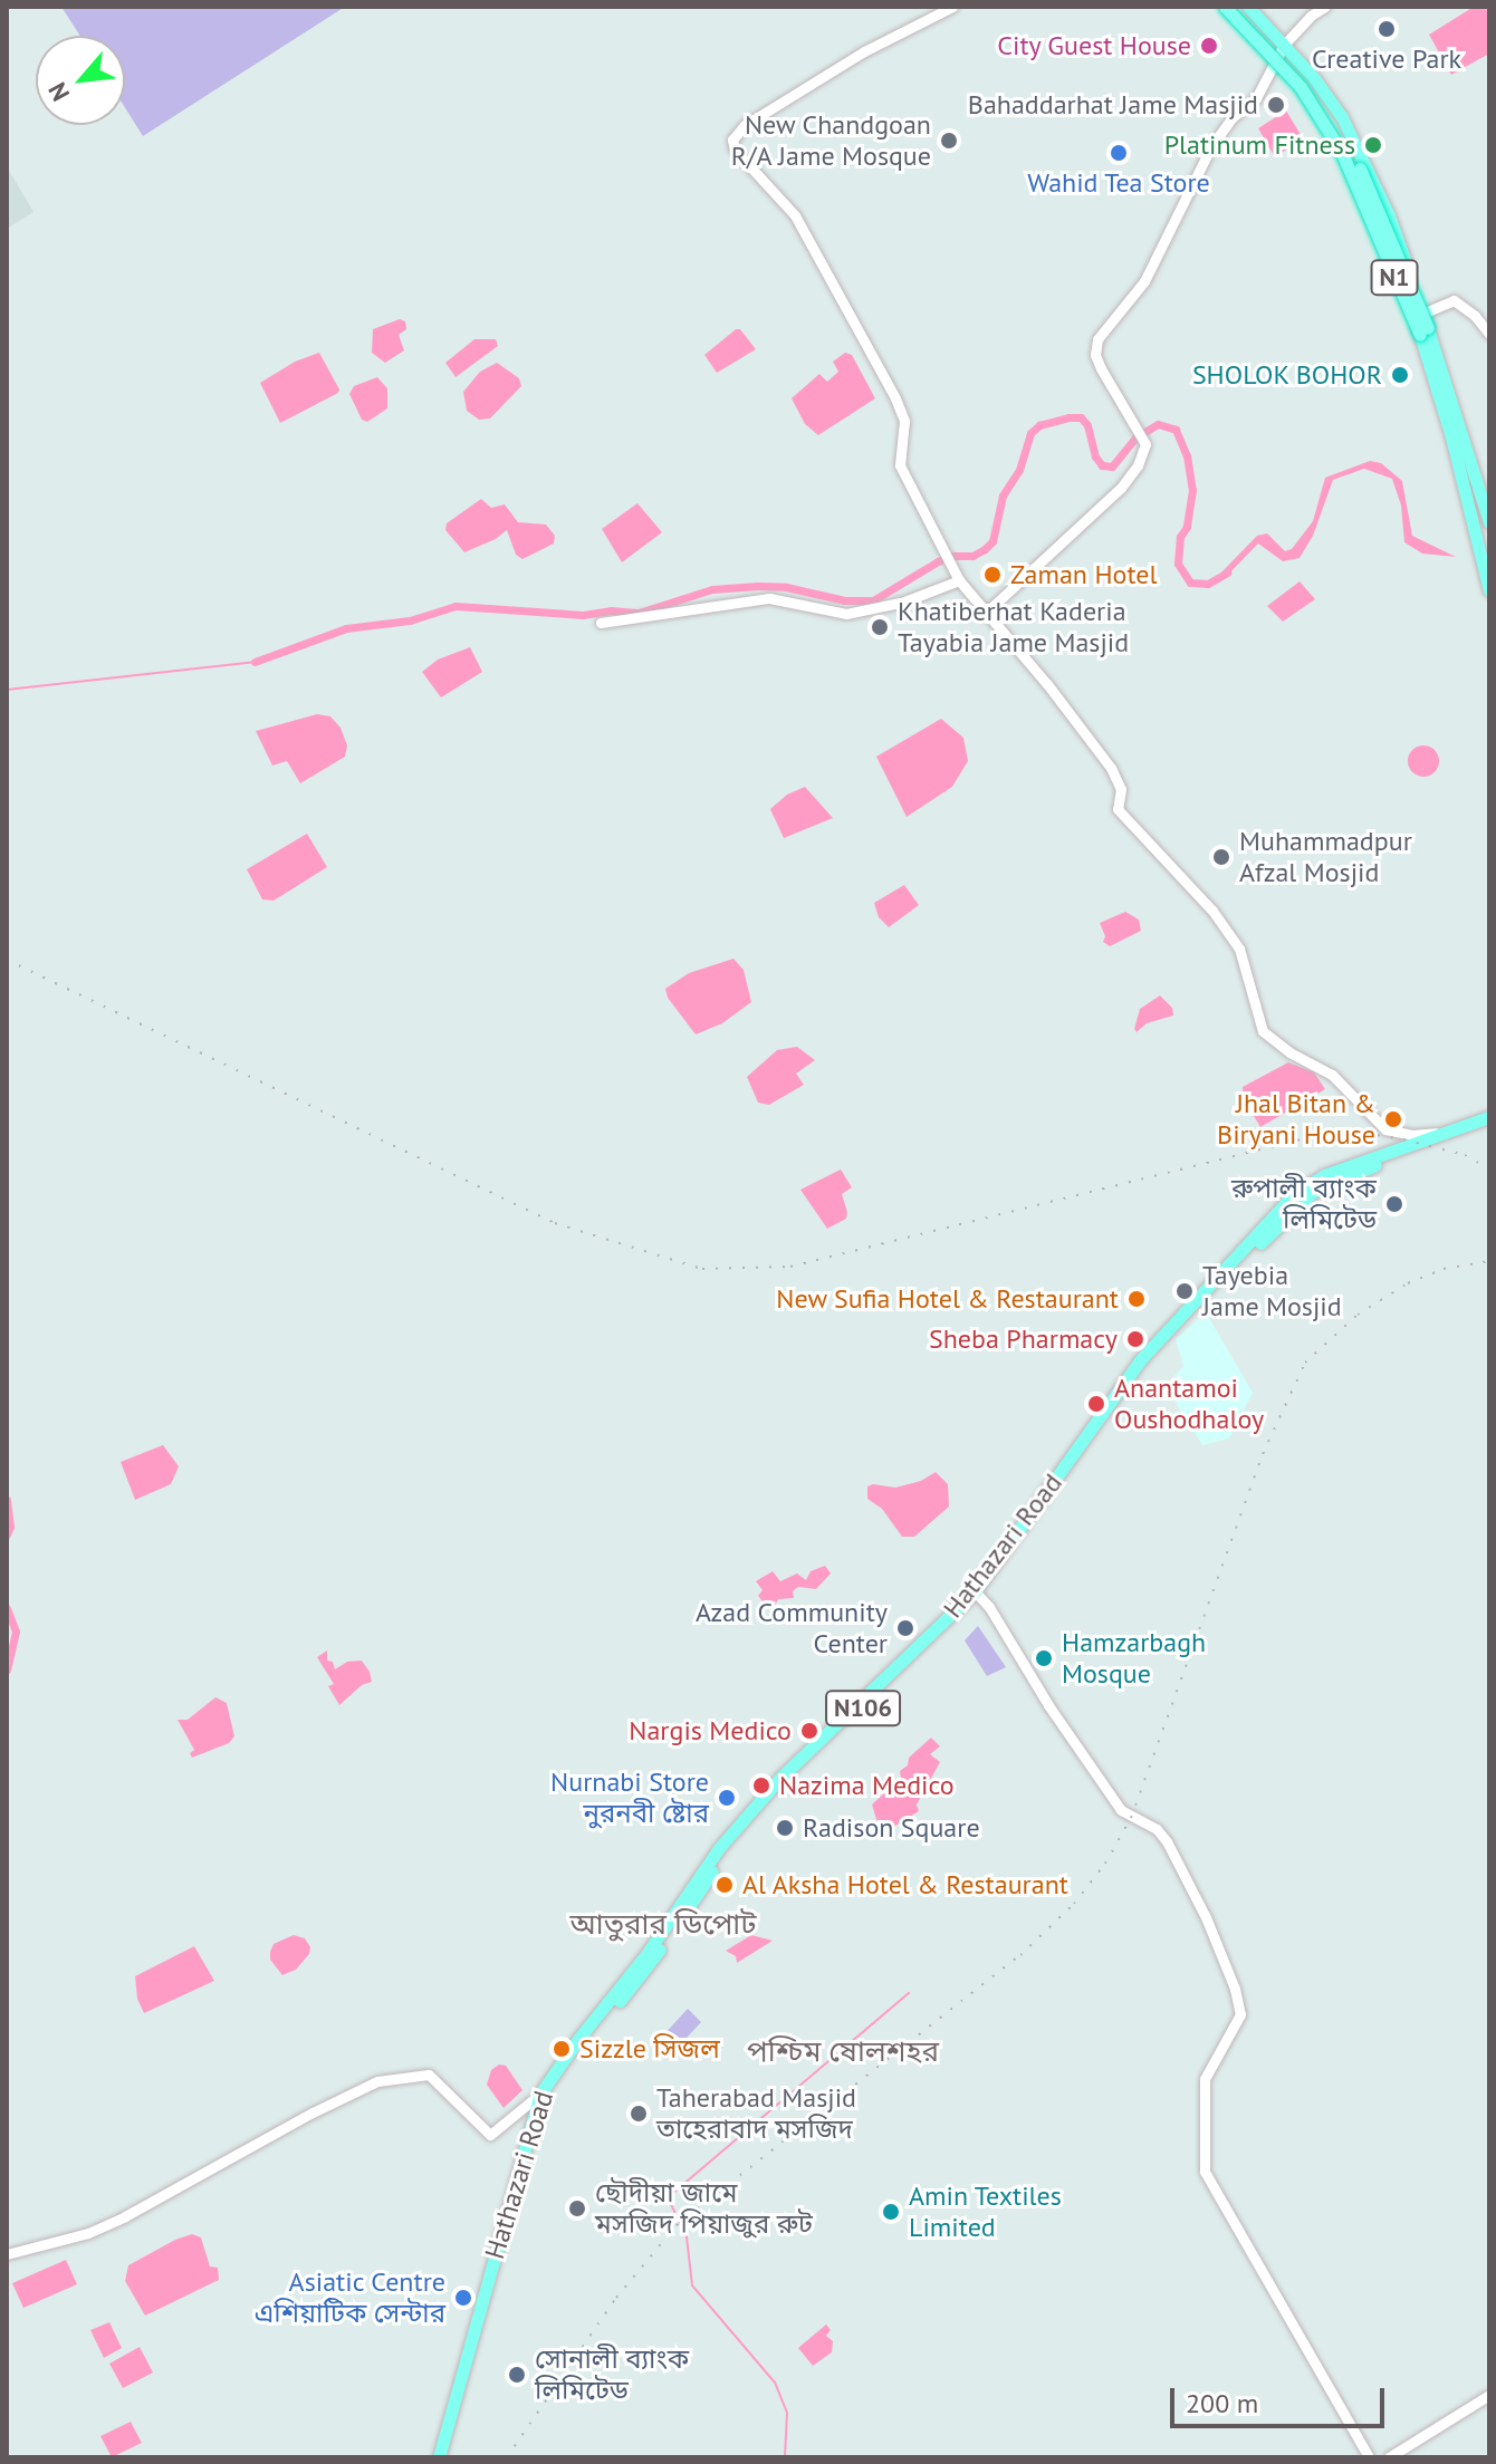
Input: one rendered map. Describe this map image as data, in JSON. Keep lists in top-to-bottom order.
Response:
{
  "streets": {
    "highway": ["N1", "Hathazari Road", "N106"]
  },
  "districts": ["আতুরার ডিপোট", "পশ্চিম ষোলশহর"],
  "places": [
    "Creative Park",
    "City Guest House",
    "Bahaddarhat Jame Masjid",
    "New Chandgoan R/A Jame Mosque",
    "Platinum Fitness",
    "Wahid Tea Store",
    "SHOLOK BOHOR",
    "Zaman Hotel",
    "Khatiberhat Kaderia Tayabia Jame Masjid",
    "Muhammadpur Afzal Mosjid",
    "Jhal Bitan & Biryani House",
    "রুপালী ব্যাংক লিমিটেড",
    "Tayebia Jame Mosjid",
    "New Sufia Hotel & Restaurant",
    "Sheba Pharmacy",
    "Anantamoi Oushodhaloy",
    "Azad Community Center",
    "Hamzarbagh Mosque",
    "Nargis Medico",
    "Nazima Medico",
    "Nurnabi Store নুরনবী ষ্টোর",
    "Radison Square",
    "Al Aksha Hotel & Restaurant",
    "Sizzle সিজল",
    "Taherabad Masjid তাহেরাবাদ মসজিদ",
    "ছৌদীয়া জামে মসজিদ পিয়াজুর রুট",
    "Amin Textiles Limited",
    "Asiatic Centre এশিয়াটিক সেন্টার",
    "সোনালী ব্যাংক লিমিটেড"
  ],
  "scale_bar": "200 m",
  "north": "bottom left"
}
